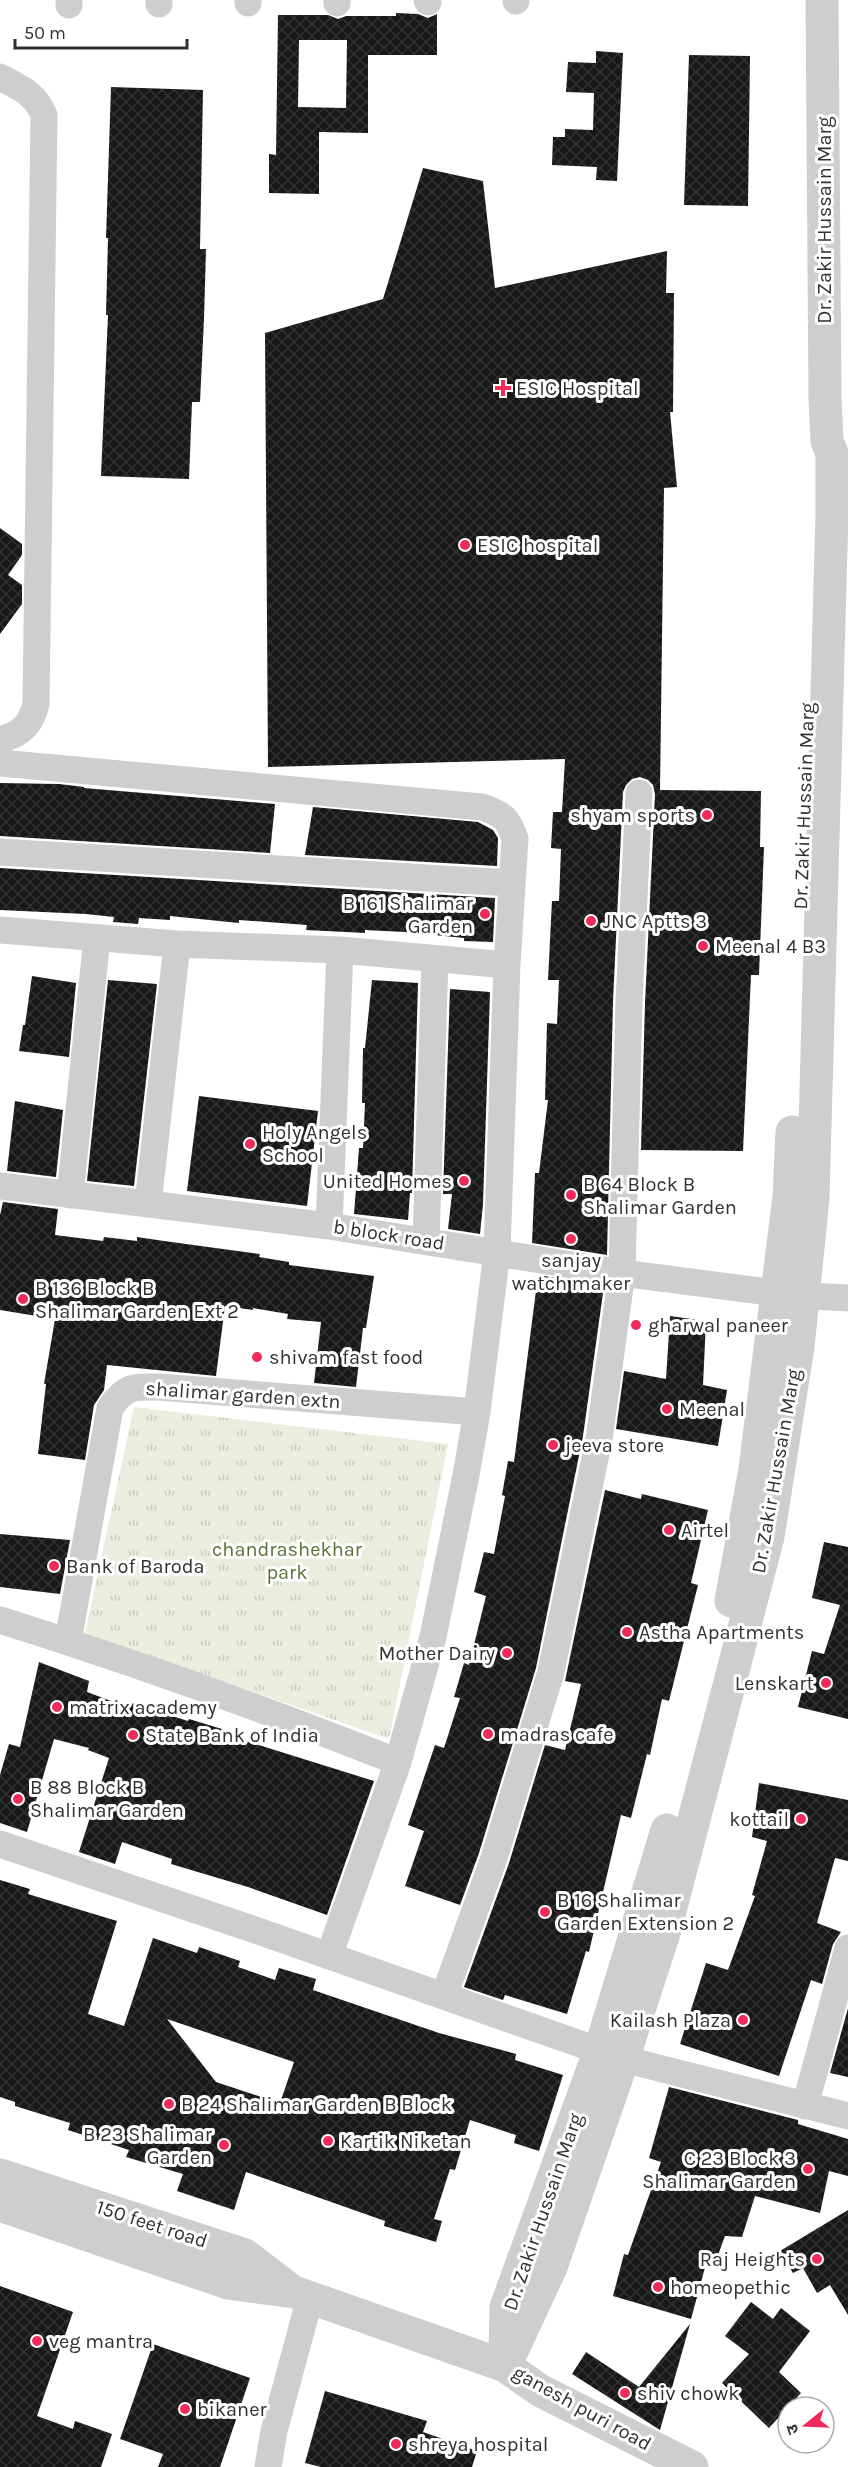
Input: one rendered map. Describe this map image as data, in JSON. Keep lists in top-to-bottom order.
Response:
{
  "streets": {
    "street": [
      "Dr. Zakir Hussain Marg",
      "b block road",
      "shalimar garden extn",
      "150 feet road",
      "ganesh puri road"
    ]
  },
  "crossings": [
    ["Dr. Zakir Hussain Marg", "b block road"],
    ["Dr. Zakir Hussain Marg", "150 feet road"],
    ["Dr. Zakir Hussain Marg", "ganesh puri road"],
    ["150 feet road", "ganesh puri road"]
  ],
  "parks": ["chandrashekhar park"],
  "places": {
    "health": ["ESIC Hospital"],
    "other": [
      "ESIC hospital",
      "shyam sports",
      "B 161 Shalimar Garden",
      "JNC Aptts 3",
      "Meenal 4 B3",
      "Holy Angels School",
      "United Homes",
      "B 64 Block B Shalimar Garden",
      "sanjay watch maker",
      "B 136 Block B Shalimar Garden Ext 2",
      "gharwal paneer",
      "shivam fast food",
      "Meenal",
      "jeeva store",
      "Airtel",
      "Bank of Baroda",
      "Astha Apartments",
      "Mother Dairy",
      "Lenskart",
      "matrix academy",
      "madras cafe",
      "State Bank of India",
      "B 88 Block B Shalimar Garden",
      "kottail",
      "B 16 Shalimar Garden Extension 2",
      "Kailash Plaza",
      "B 24 Shalimar Garden B Block",
      "Kartik Niketan",
      "B 23 Shalimar Garden",
      "C 23 Block 3 Shalimar Garden",
      "Raj Heights",
      "homeopethic",
      "veg mantra",
      "shiv chowk",
      "bikaner",
      "shreya hospital"
    ]
  },
  "scale_bar": "50 m",
  "north": "left"
}
